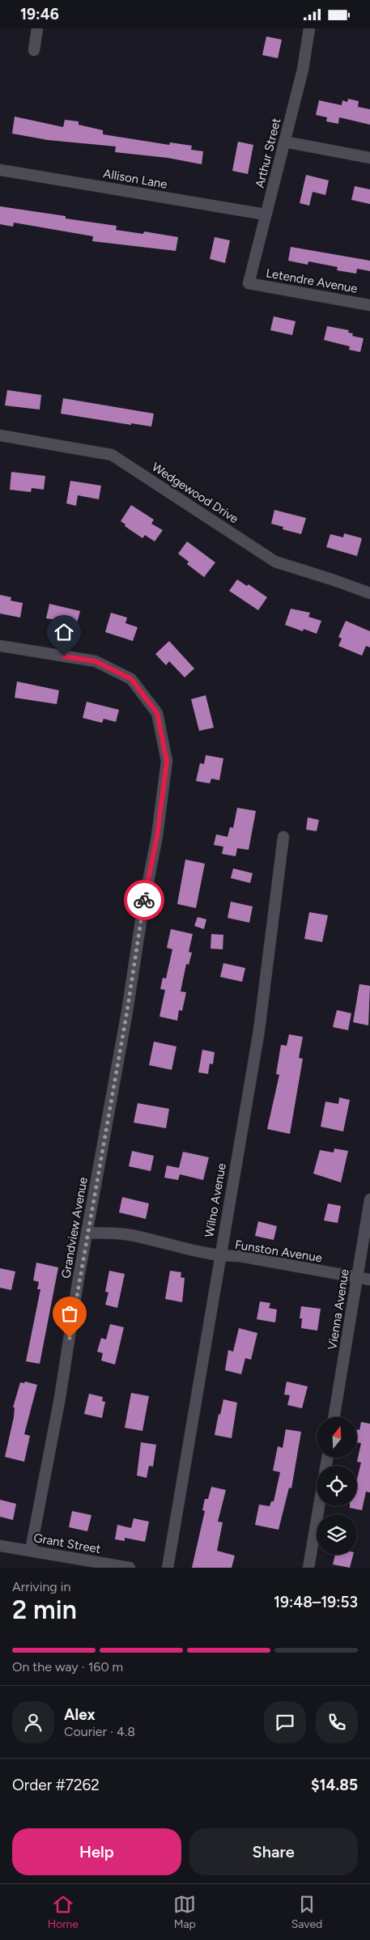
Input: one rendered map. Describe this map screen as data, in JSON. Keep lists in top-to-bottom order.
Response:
{
  "streets": {
    "street": [
      "Arthur Street",
      "Allison Lane",
      "Letendre Avenue",
      "Wedgewood Drive",
      "Wilno Avenue",
      "Grandview Avenue",
      "Funston Avenue",
      "Vienna Avenue",
      "Grant Street"
    ]
  },
  "crossings": [
    ["Arthur Street", "Allison Lane"],
    ["Arthur Street", "Letendre Avenue"],
    ["Wilno Avenue", "Funston Avenue"],
    ["Grandview Avenue", "Funston Avenue"],
    ["Grandview Avenue", "Grant Street"],
    ["Funston Avenue", "Vienna Avenue"]
  ],
  "north": "top",
  "page": {
    "status": "19:46",
    "heading": ["2 min", "Arriving in", "19:48–19:53"],
    "panel": [
      "Alex",
      "Courier · 4.8",
      "Order #7262",
      "$14.85"
    ],
    "bar": "On the way · 160 m",
    "buttons": ["Help", "Share"],
    "tabs": ["Home", "Map", "Saved"]
  }
}
